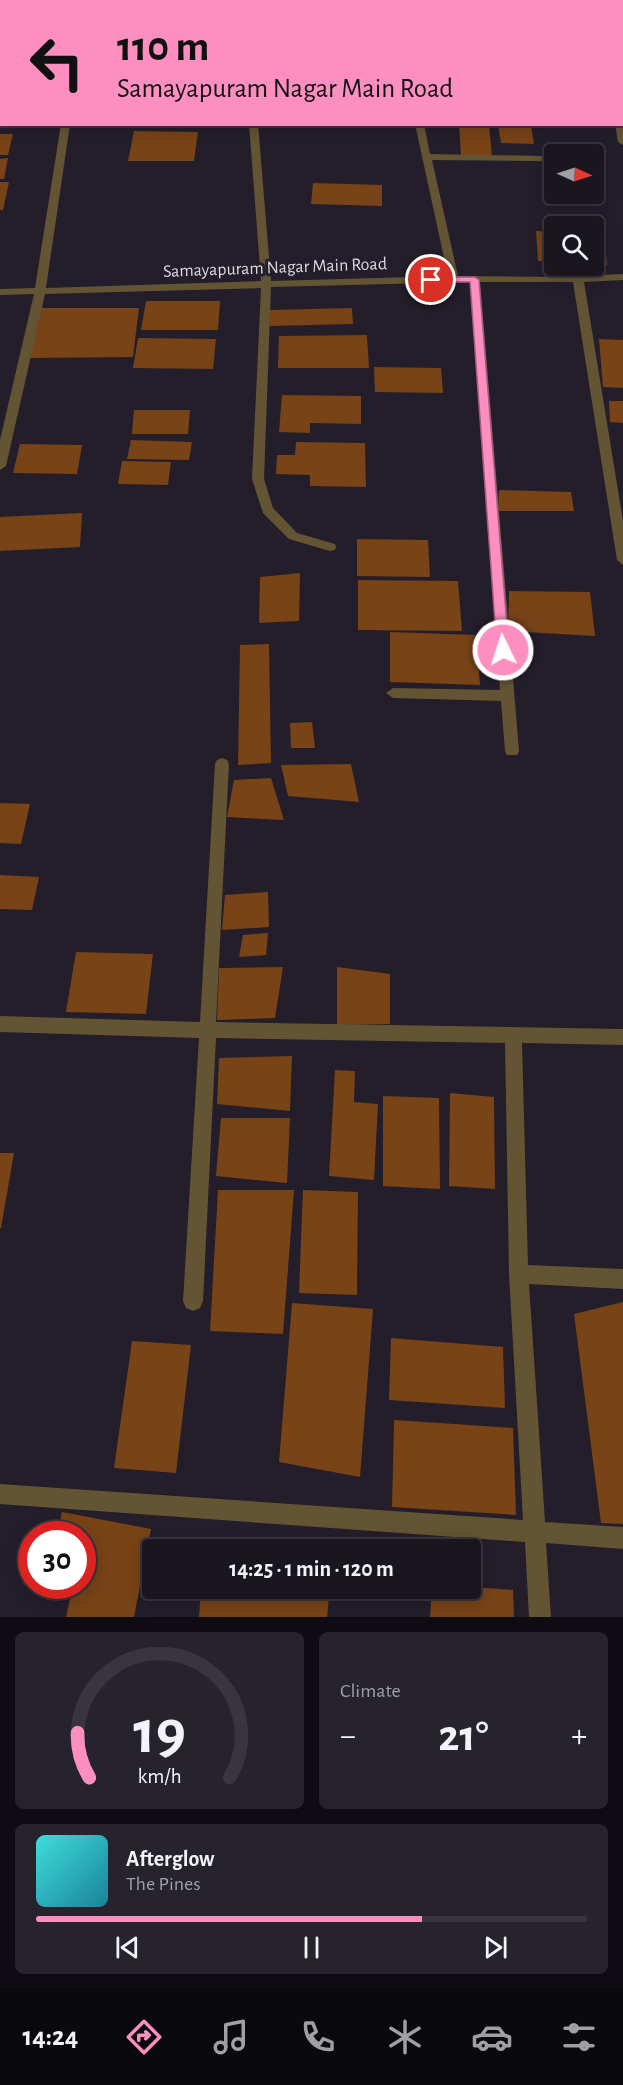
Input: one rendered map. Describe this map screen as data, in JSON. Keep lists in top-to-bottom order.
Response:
{
  "streets": {
    "street": ["Samayapuram Nagar Main Road"]
  },
  "north": "right",
  "page": {
    "turn": ["110 m", "Samayapuram Nagar Main Road"],
    "limit": "30",
    "trip": "14:25 · 1 min · 120 m",
    "tile": "Climate",
    "heat": ["−", "21°", "+"],
    "song": ["Afterglow", "The Pines"],
    "tabs": "14:24",
    "gauge": ["19", "km/h"]
  }
}
